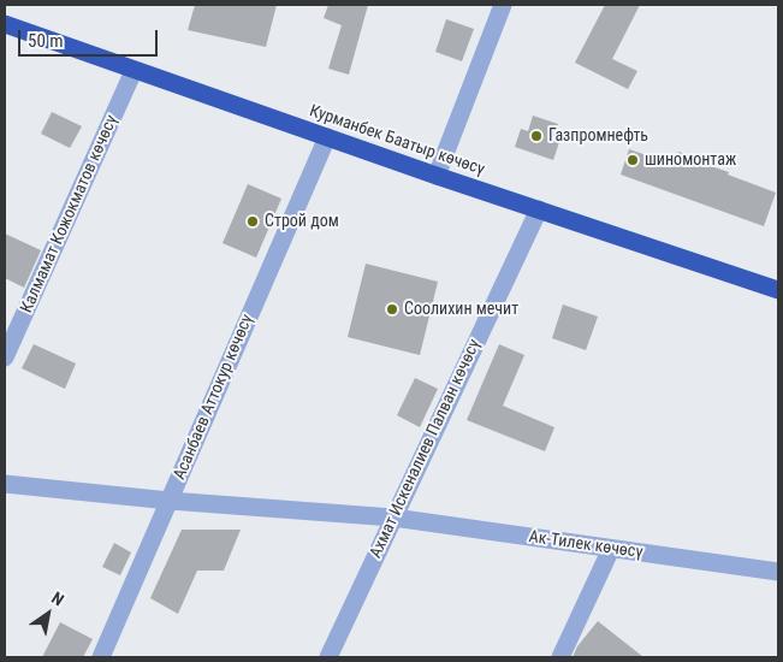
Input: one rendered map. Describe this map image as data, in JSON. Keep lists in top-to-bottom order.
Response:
{
  "streets": {
    "highway": ["Курманбек Баатыр көчөсү"],
    "street": [
      "Калмамат Кожокматов көчөсү",
      "Асанбаев Аттокур көчөсү",
      "Ахмат Искеналиев Палван көчөсү",
      "Ак-Тилек көчөсү"
    ]
  },
  "crossings": [
    ["Курманбек Баатыр көчөсү", "Калмамат Кожокматов көчөсү"],
    ["Курманбек Баатыр көчөсү", "Асанбаев Аттокур көчөсү"],
    ["Курманбек Баатыр көчөсү", "Ахмат Искеналиев Палван көчөсү"],
    ["Асанбаев Аттокур көчөсү", "Ак-Тилек көчөсү"],
    ["Ахмат Искеналиев Палван көчөсү", "Ак-Тилек көчөсү"]
  ],
  "places": [
    "Газпромнефть",
    "шиномонтаж",
    "Строй дом",
    "Соолихин мечит"
  ],
  "scale_bar": "50 m",
  "north": "top right"
}
